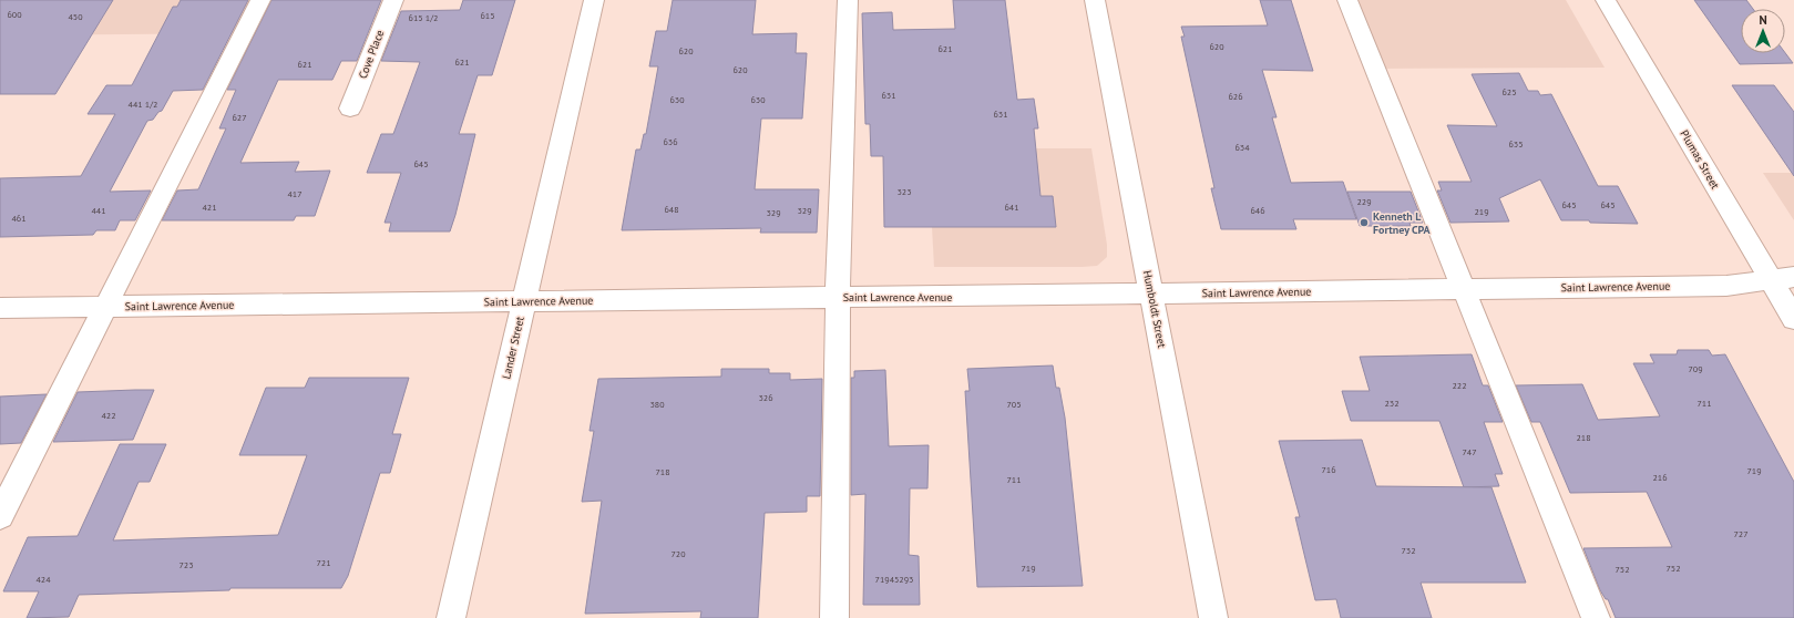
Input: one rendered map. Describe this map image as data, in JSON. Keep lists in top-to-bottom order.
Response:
{
  "streets": {
    "street": [
      "Cove Place",
      "Plumas Street",
      "Saint Lawrence Avenue",
      "Humboldt Street",
      "Lander Street"
    ]
  },
  "crossings": [
    ["Plumas Street", "Saint Lawrence Avenue"],
    ["Saint Lawrence Avenue", "Humboldt Street"],
    ["Saint Lawrence Avenue", "Lander Street"]
  ],
  "places": ["Kenneth L Fortney CPA"],
  "house_numbers": [
    "600",
    "615",
    "450",
    "615 1/2",
    "620",
    "621",
    "620",
    "621",
    "621",
    "620",
    "625",
    "631",
    "626",
    "630",
    "630",
    "441 1/2",
    "631",
    "627",
    "636",
    "635",
    "634",
    "645",
    "323",
    "417",
    "229",
    "645",
    "645",
    "421",
    "641",
    "648",
    "441",
    "329",
    "646",
    "219",
    "329",
    "461",
    "709",
    "222",
    "326",
    "232",
    "711",
    "380",
    "705",
    "422",
    "218",
    "747",
    "716",
    "719",
    "718",
    "216",
    "711",
    "727",
    "732",
    "720",
    "721",
    "723",
    "719",
    "752",
    "752",
    "424",
    "71945293"
  ],
  "north": "top"
}
